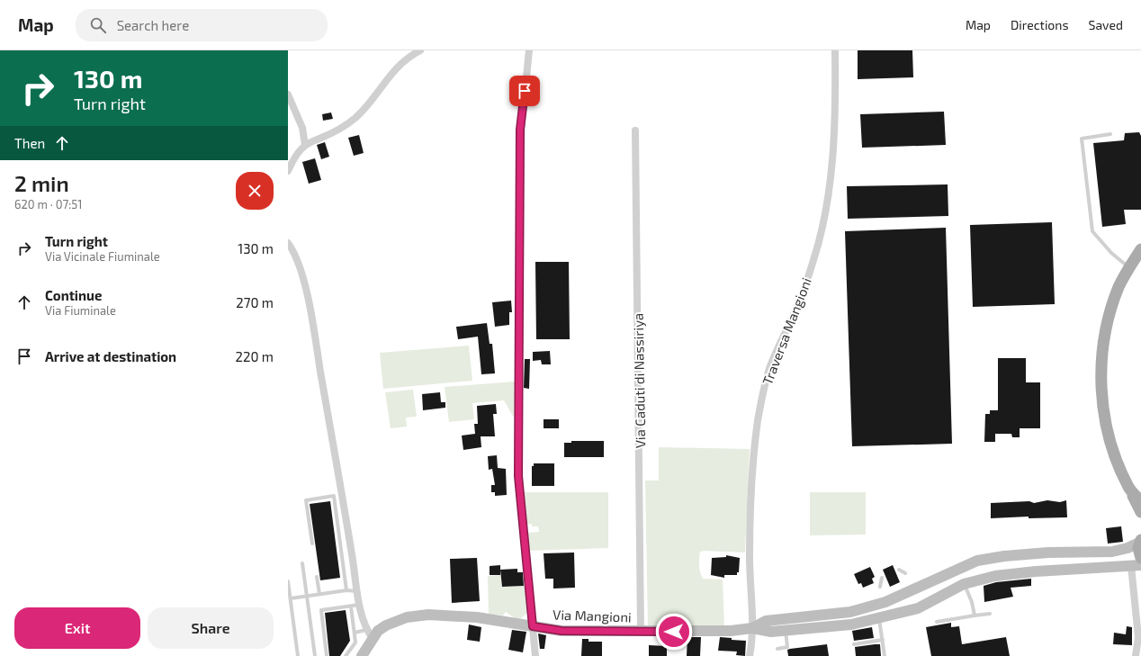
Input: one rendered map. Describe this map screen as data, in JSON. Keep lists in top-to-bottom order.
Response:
{
  "streets": {
    "street": ["Traversa Mangioni", "Via Caduti di Nassiriya", "Via Mangioni"]
  },
  "crossings": [
    ["Traversa Mangioni", "Via Mangioni"],
    ["Via Caduti di Nassiriya", "Via Mangioni"]
  ],
  "page": {
    "header": "Map",
    "search": "Search here",
    "nav": ["Map", "Directions", "Saved"],
    "turn": ["130 m", "Turn right"],
    "then": "Then",
    "heading": ["2 min", "620 m · 07:51"],
    "list": [
      {
        "name": "Turn right",
        "note": "Via Vicinale Fiuminale",
        "value": "130 m"
      },
      {
        "name": "Continue",
        "note": "Via Fiuminale",
        "value": "270 m"
      },
      {
        "name": "Arrive at destination",
        "value": "220 m"
      }
    ],
    "buttons": ["Exit", "Share"]
  }
}
